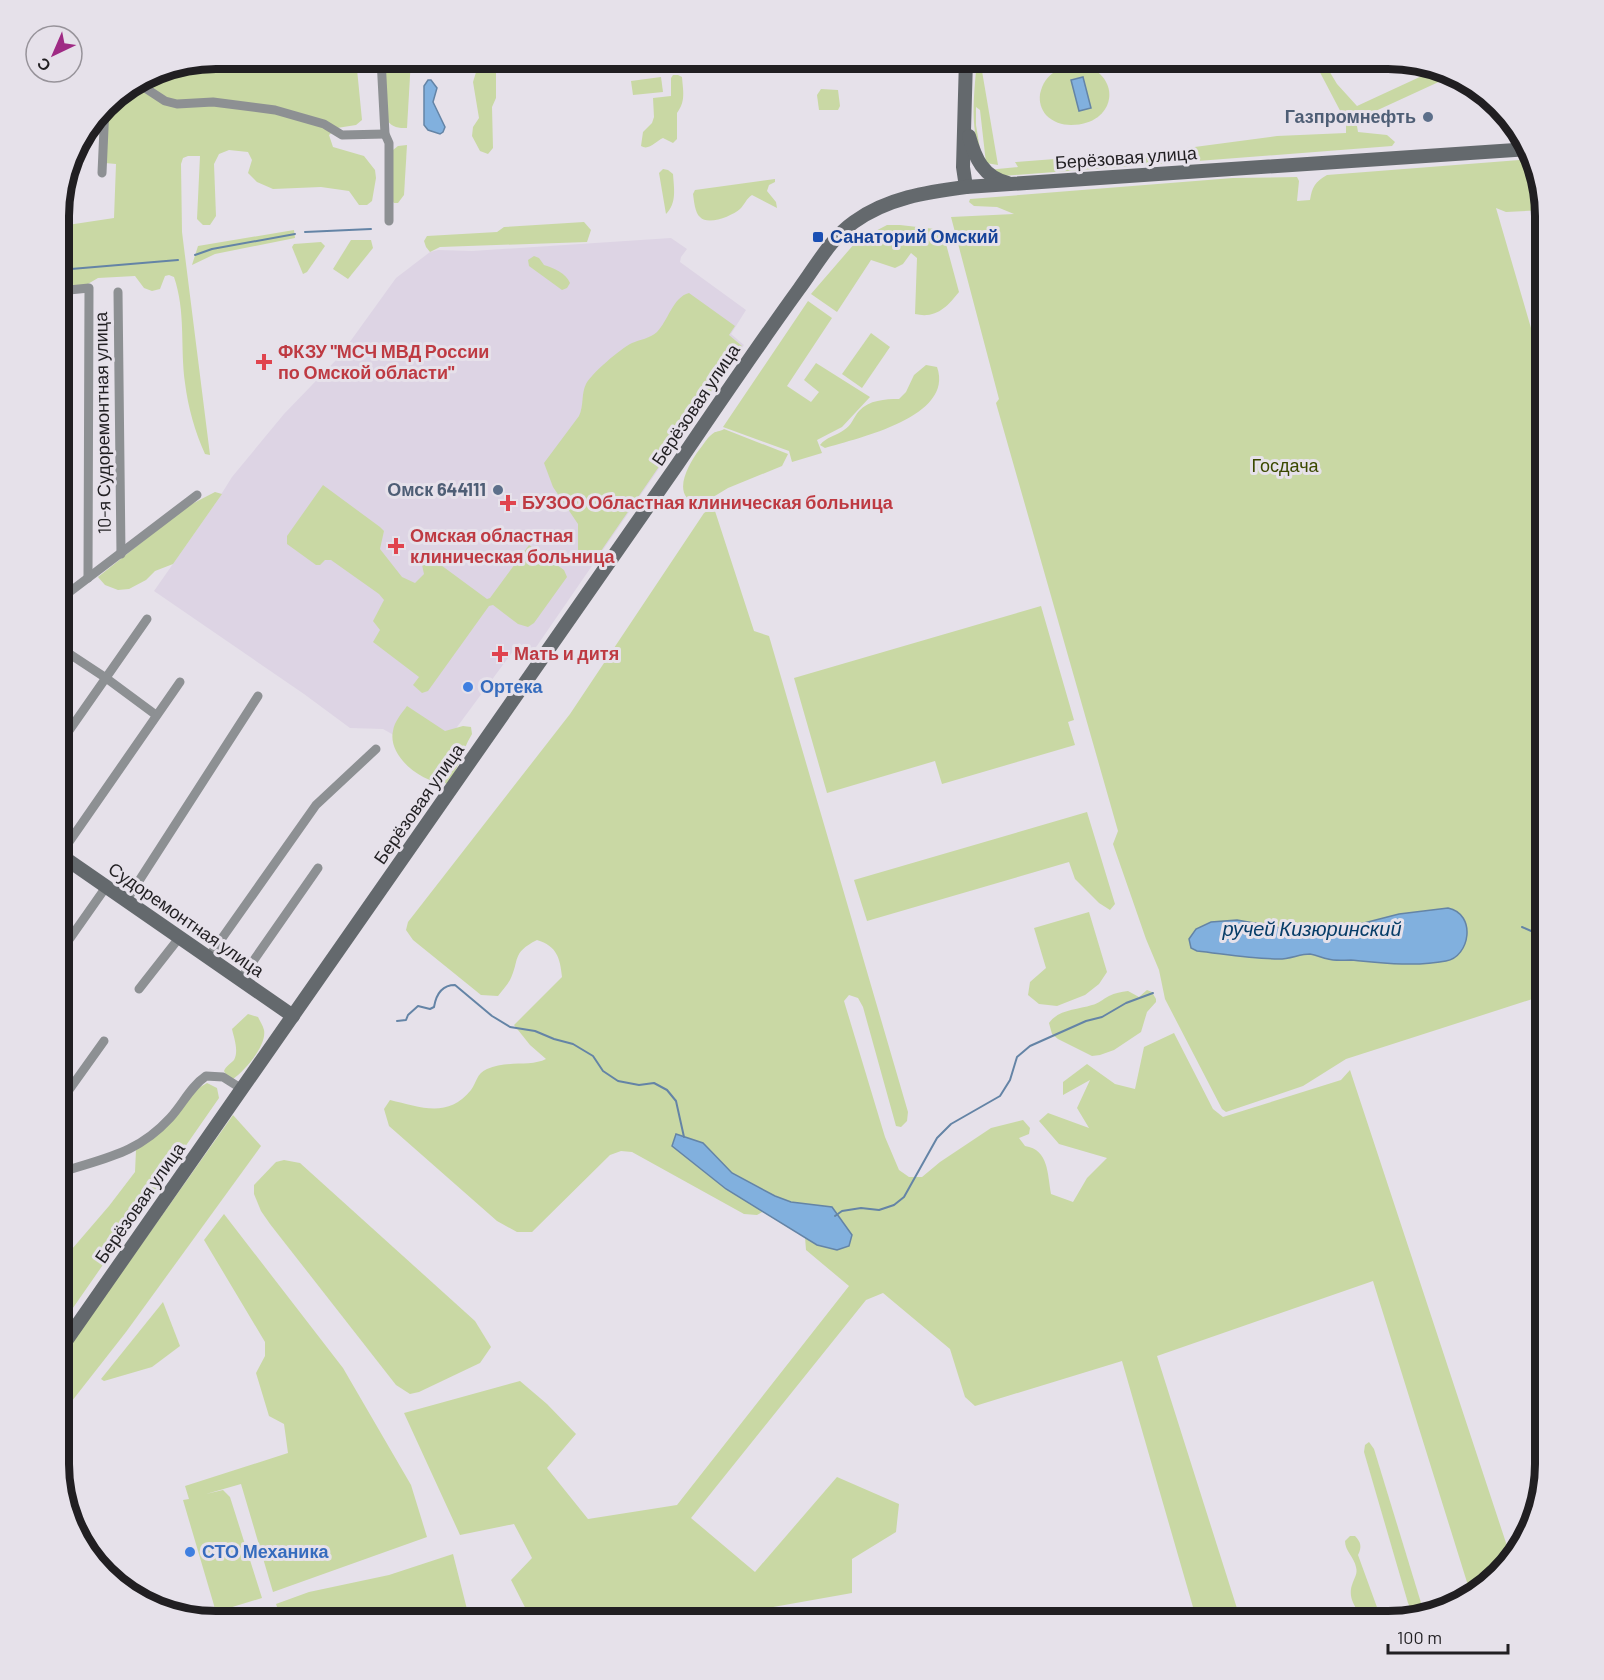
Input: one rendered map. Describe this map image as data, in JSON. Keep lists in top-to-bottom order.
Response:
{
  "streets": {
    "main road": ["Берёзовая улица", "Судоремонтная улица"],
    "street": ["10-я Судоремонтная улица"]
  },
  "crossings": [
    ["Берёзовая улица", "Судоремонтная улица"]
  ],
  "water": ["ручей Кизюринский"],
  "parks": ["Госдача"],
  "places": {
    "other": [
      "Газпромнефть",
      "Омск 644111",
      "Ортека",
      "СТО Механика"
    ],
    "transit": ["Санаторий Омский"],
    "health": [
      "ФКЗУ \"МСЧ МВД России по Омской области\"",
      "БУЗОО Областная клиническая больница",
      "Омская областная клиническая больница",
      "Мать и дитя"
    ]
  },
  "scale_bar": "100 m",
  "north": "bottom left"
}
